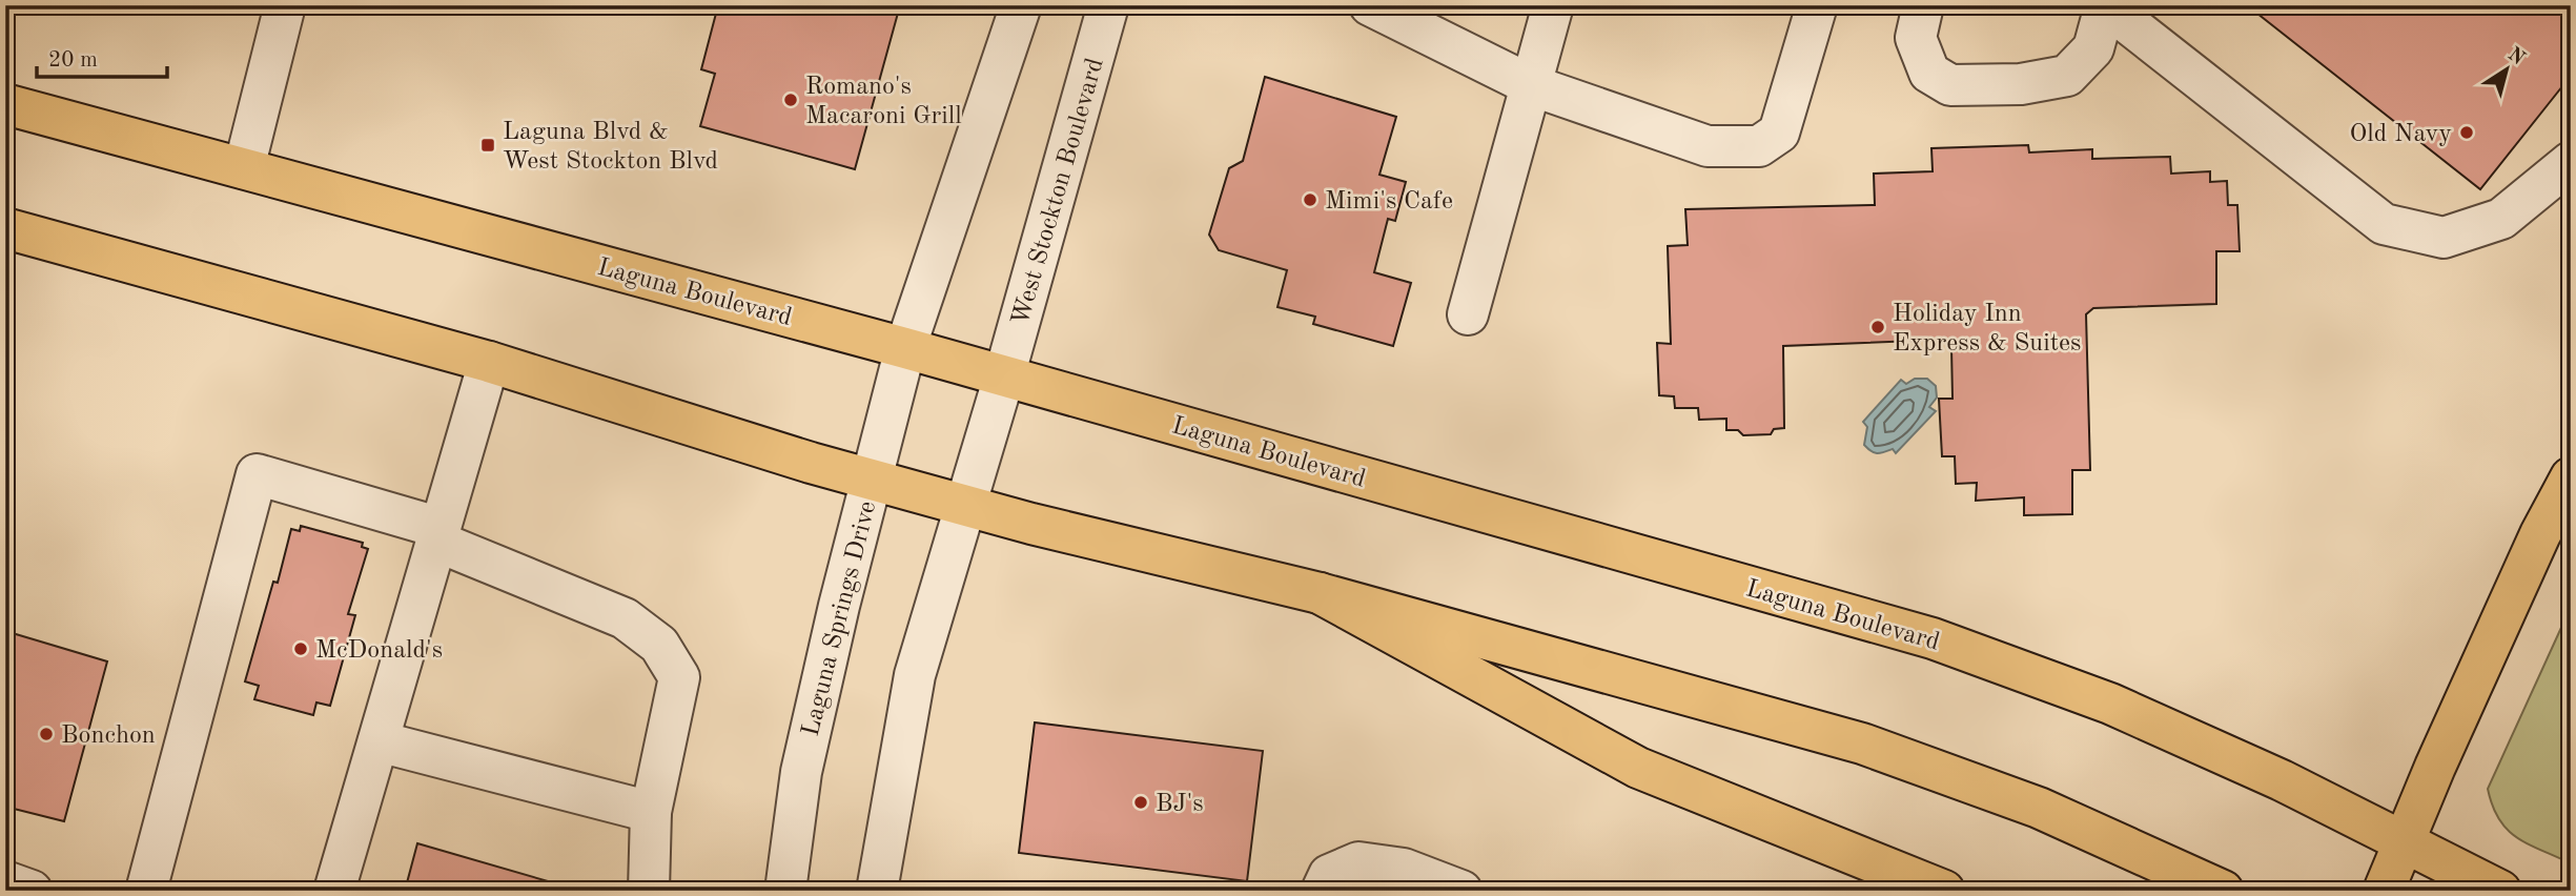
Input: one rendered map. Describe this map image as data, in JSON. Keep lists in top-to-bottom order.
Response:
{
  "streets": {
    "main road": ["Laguna Boulevard"],
    "street": ["West Stockton Boulevard", "Laguna Springs Drive"]
  },
  "crossings": [
    ["West Stockton Boulevard", "Laguna Boulevard"],
    ["Laguna Boulevard", "Laguna Springs Drive"]
  ],
  "places": {
    "other": [
      "Romano's Macaroni Grill",
      "Old Navy",
      "Mimi's Cafe",
      "Holiday Inn Express & Suites",
      "McDonald's",
      "Bonchon",
      "BJ's"
    ],
    "transit": ["Laguna Blvd & West Stockton Blvd"]
  },
  "scale_bar": "20 m",
  "north": "top right"
}
